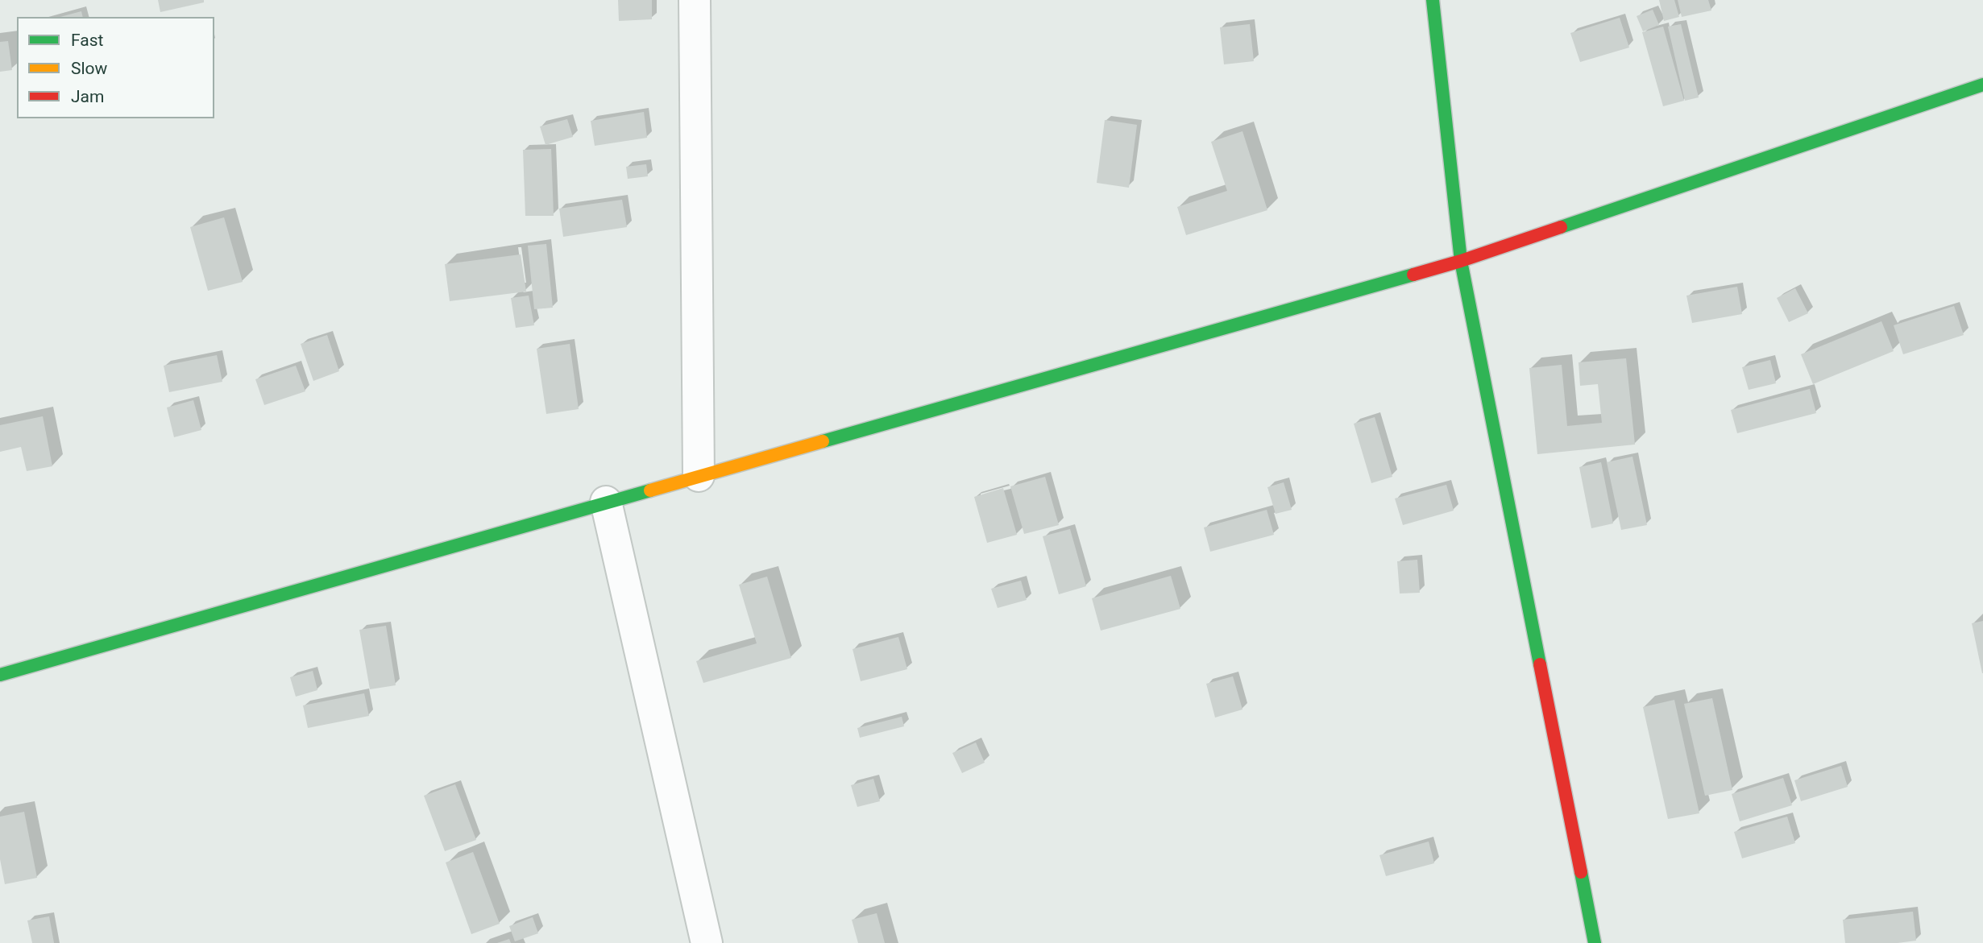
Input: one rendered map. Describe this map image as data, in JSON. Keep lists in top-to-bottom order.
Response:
{
  "legend": ["Fast", "Slow", "Jam"]
}
